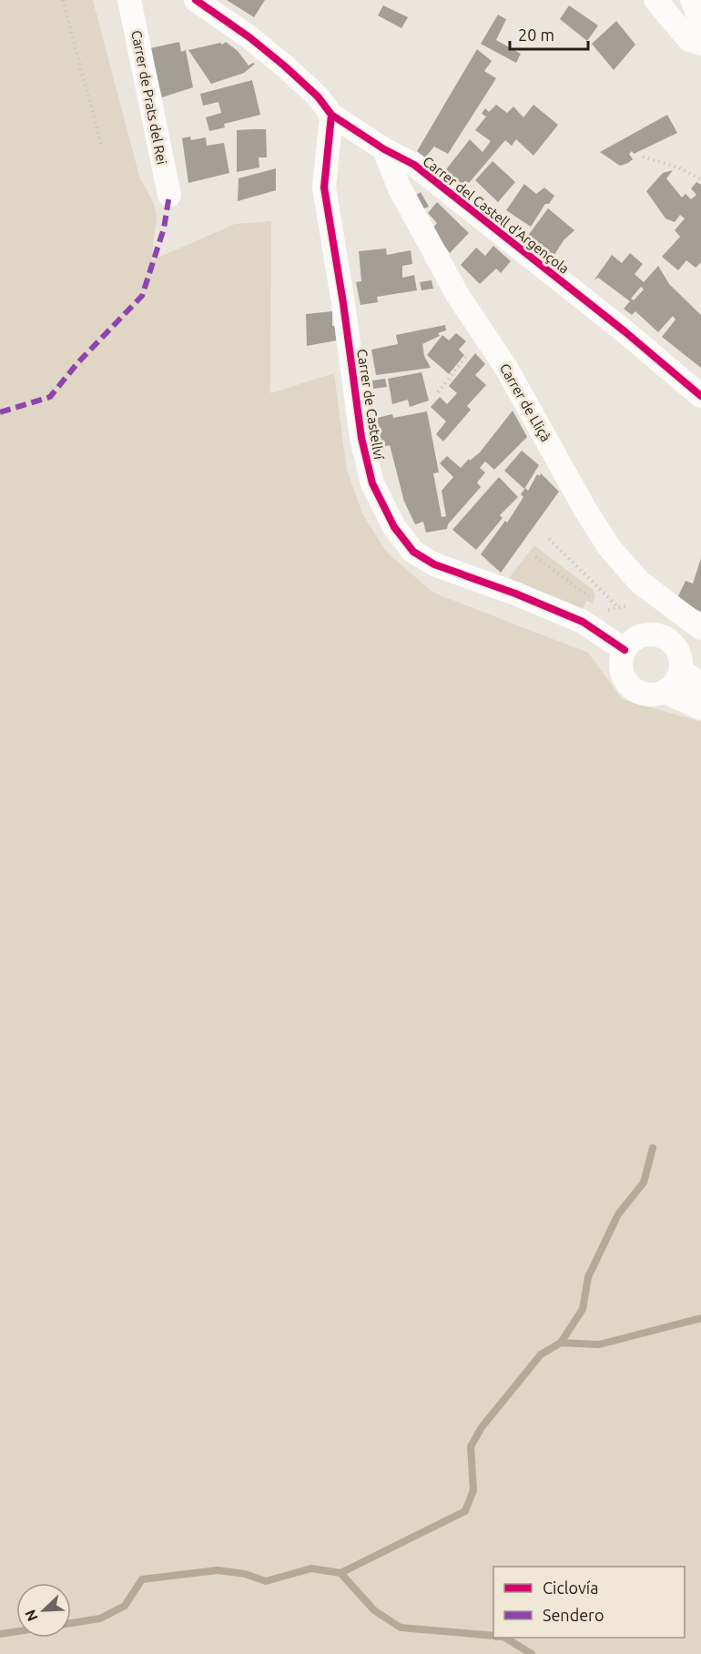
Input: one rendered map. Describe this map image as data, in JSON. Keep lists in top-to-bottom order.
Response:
{
  "streets": {
    "street": [
      "Carrer de Prats del Rei",
      "Carrer del Castell d'Argençola",
      "Carrer de Lliçà",
      "Carrer de Castellví"
    ]
  },
  "crossings": [
    ["Carrer del Castell d'Argençola", "Carrer de Lliçà"],
    ["Carrer del Castell d'Argençola", "Carrer de Castellví"]
  ],
  "legend": ["Ciclovía", "Sendero"],
  "scale_bar": "20 m",
  "north": "bottom left"
}
